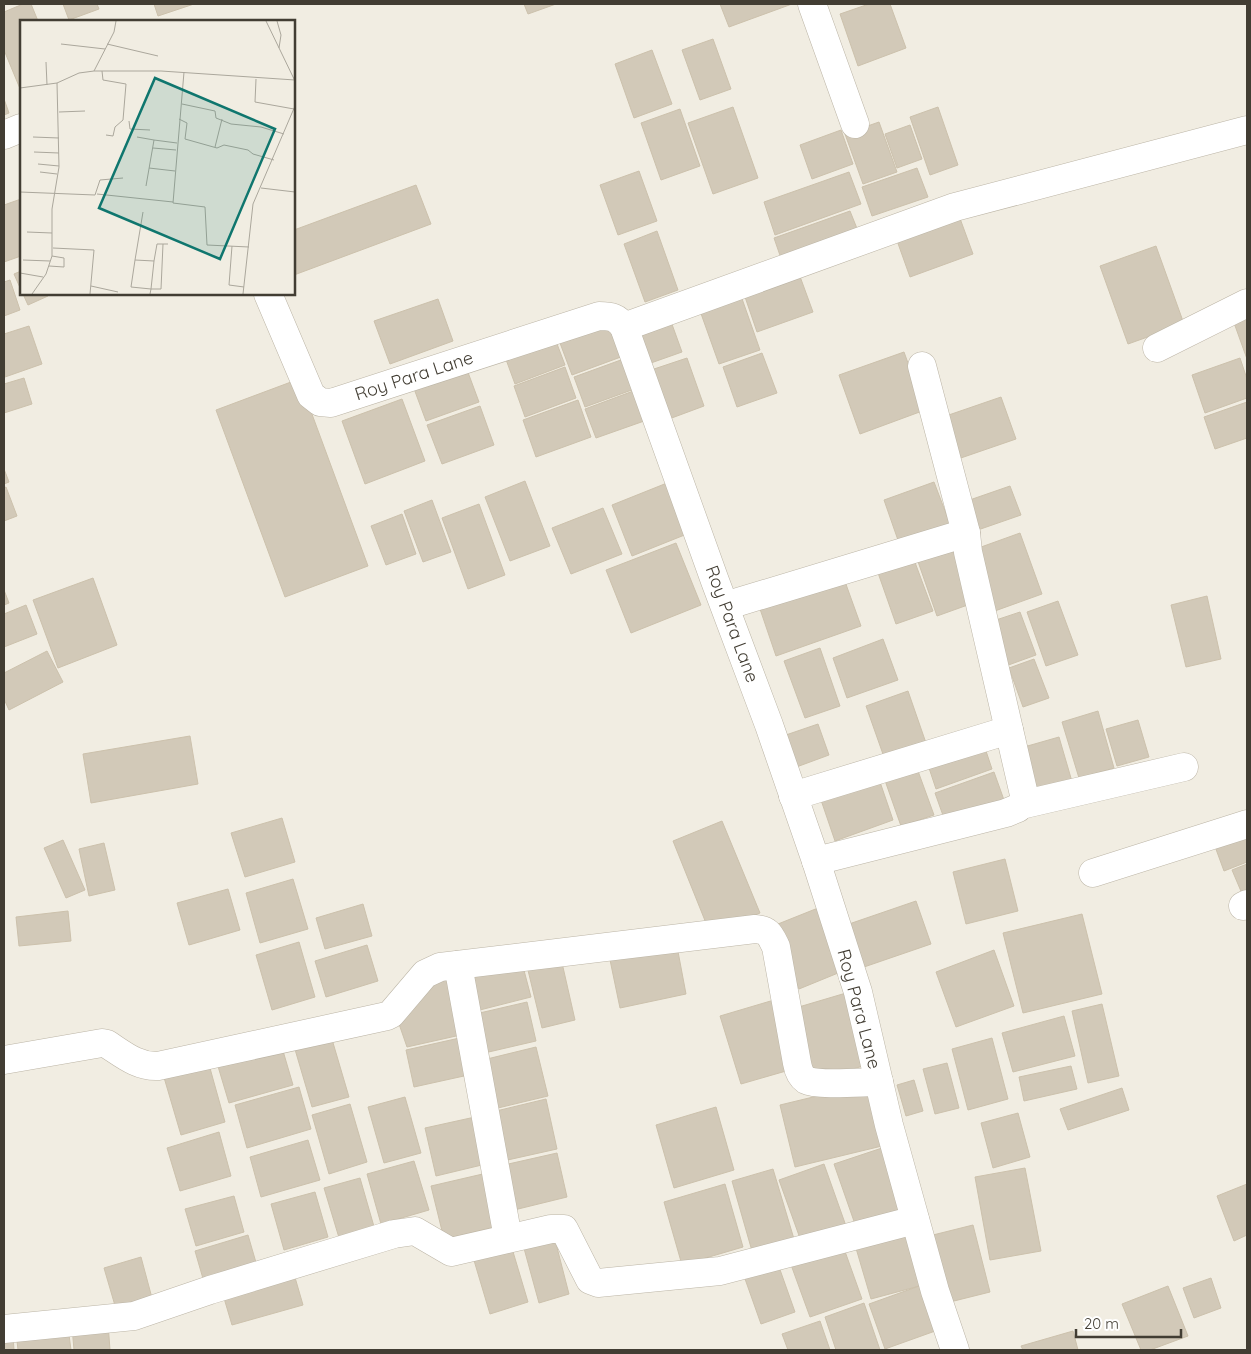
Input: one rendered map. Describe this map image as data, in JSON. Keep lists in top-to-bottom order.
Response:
{
  "streets": {
    "street": ["Roy Para Lane"]
  },
  "scale_bar": "20 m"
}
